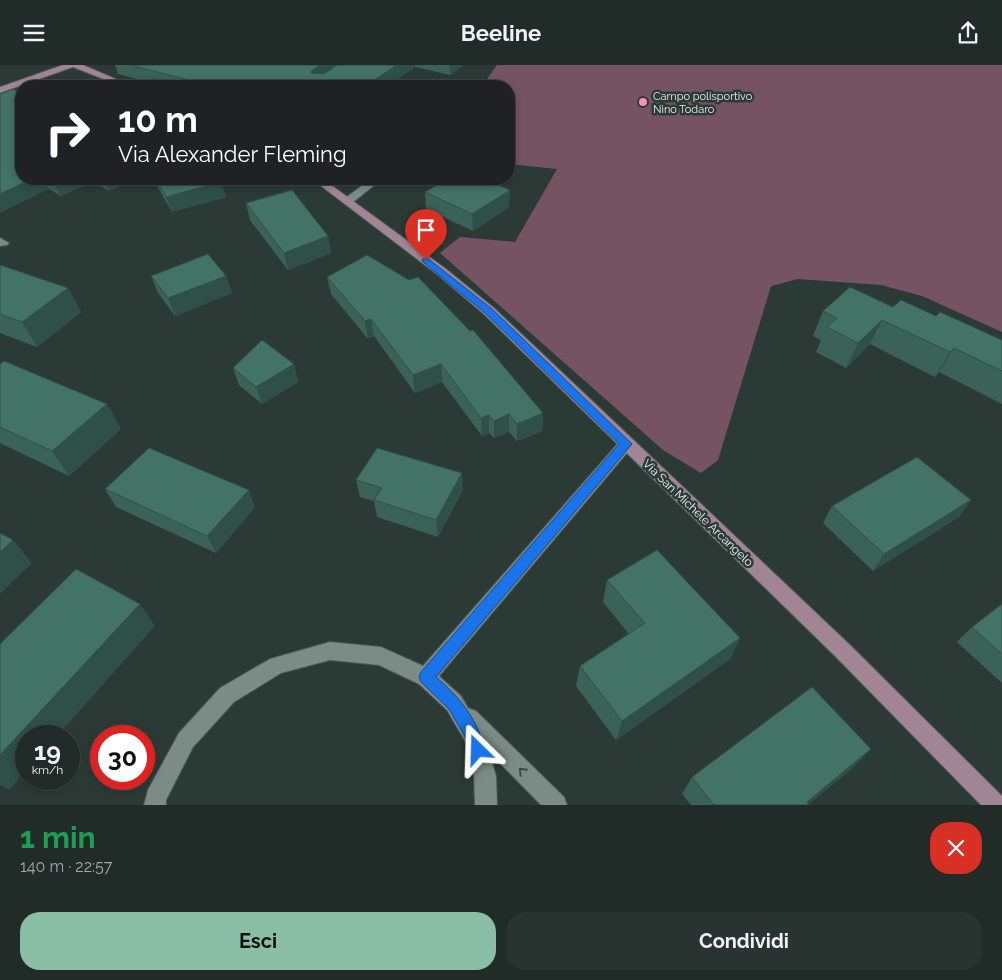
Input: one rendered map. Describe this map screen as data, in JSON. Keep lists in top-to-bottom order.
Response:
{
  "streets": {
    "main road": ["Via San Michele Arcangelo"]
  },
  "places": ["Campo polisportivo Nino Todaro"],
  "page": {
    "header": "Beeline",
    "turn": ["10 m", "Via Alexander Fleming"],
    "speed": "19 km/h",
    "limit": "30",
    "heading": ["1 min", "140 m · 22:57"],
    "buttons": ["Esci", "Condividi"]
  }
}
